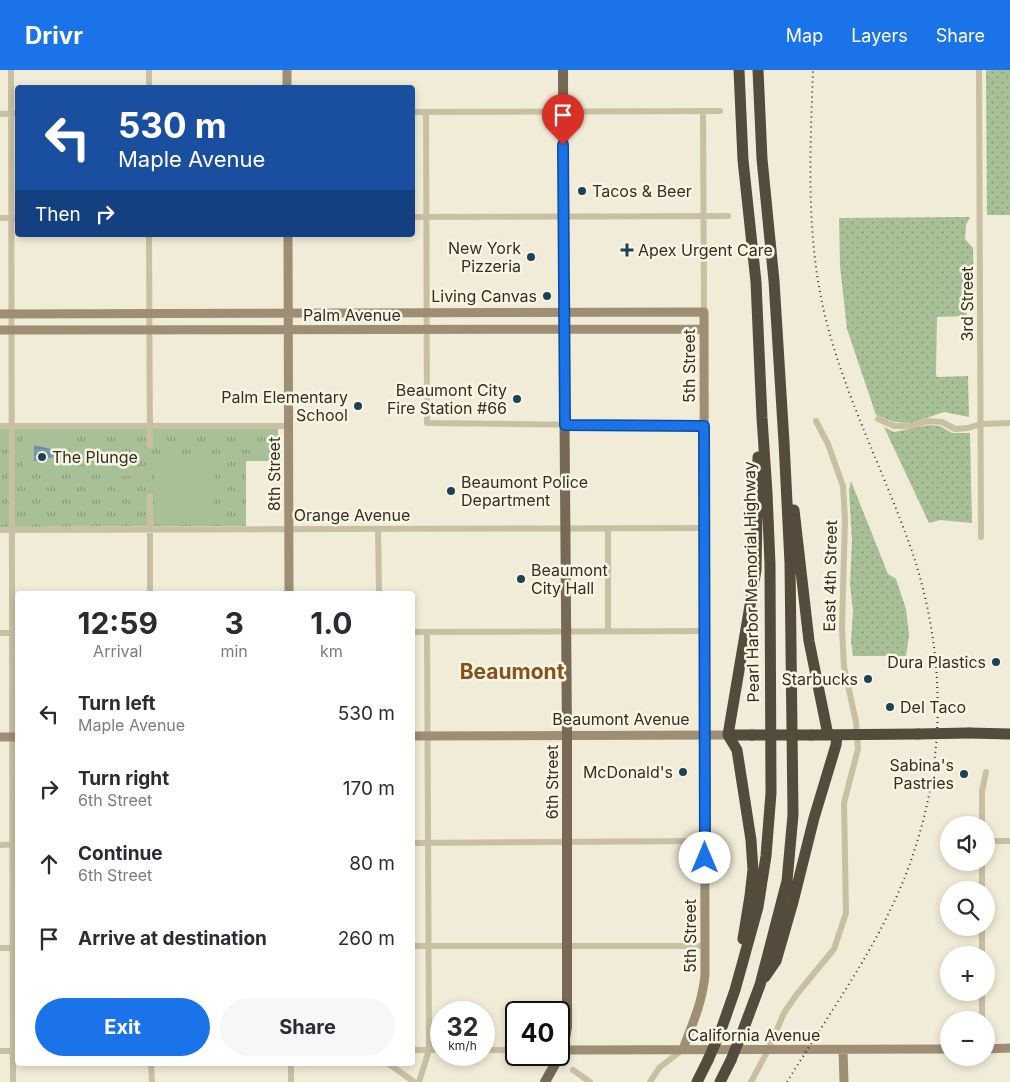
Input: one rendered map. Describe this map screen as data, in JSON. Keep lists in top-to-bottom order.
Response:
{
  "streets": {
    "highway": ["Pearl Harbor Memorial Highway", "Beaumont Avenue"],
    "main road": ["6th Street"],
    "street": [
      "3rd Street",
      "Palm Avenue",
      "5th Street",
      "8th Street",
      "Orange Avenue",
      "East 4th Street",
      "California Avenue"
    ]
  },
  "crossings": [
    ["Palm Avenue", "5th Street"],
    ["Palm Avenue", "8th Street"],
    ["Palm Avenue", "6th Street"],
    ["5th Street", "Orange Avenue"],
    ["5th Street", "Beaumont Avenue"],
    ["5th Street", "California Avenue"],
    ["8th Street", "Orange Avenue"],
    ["Orange Avenue", "6th Street"],
    ["East 4th Street", "Beaumont Avenue"],
    ["East 4th Street", "California Avenue"],
    ["Beaumont Avenue", "6th Street"]
  ],
  "districts": ["Beaumont"],
  "places": {
    "other": [
      "Tacos & Beer",
      "New York Pizzeria",
      "Living Canvas",
      "Beaumont City Fire Station #66",
      "Palm Elementary School",
      "The Plunge",
      "Beaumont Police Department",
      "Beaumont City Hall",
      "Dura Plastics",
      "Starbucks",
      "Del Taco",
      "McDonald's",
      "Sabina's Pastries"
    ],
    "health": ["Apex Urgent Care"]
  },
  "page": {
    "header": "Drivr",
    "nav": ["Map", "Layers", "Share"],
    "turn": ["530 m", "Maple Avenue"],
    "then": "Then",
    "eta": [
      "12:59",
      "Arrival",
      "3",
      "min",
      "1.0",
      "km"
    ],
    "list": [
      {
        "name": "Turn left",
        "note": "Maple Avenue",
        "value": "530 m"
      },
      {
        "name": "Turn right",
        "note": "6th Street",
        "value": "170 m"
      },
      {
        "name": "Continue",
        "note": "6th Street",
        "value": "80 m"
      },
      {
        "name": "Arrive at destination",
        "value": "260 m"
      }
    ],
    "map_buttons": ["+", "−"],
    "buttons": ["Exit", "Share"],
    "speed": "32 km/h",
    "limit": "40"
  }
}
